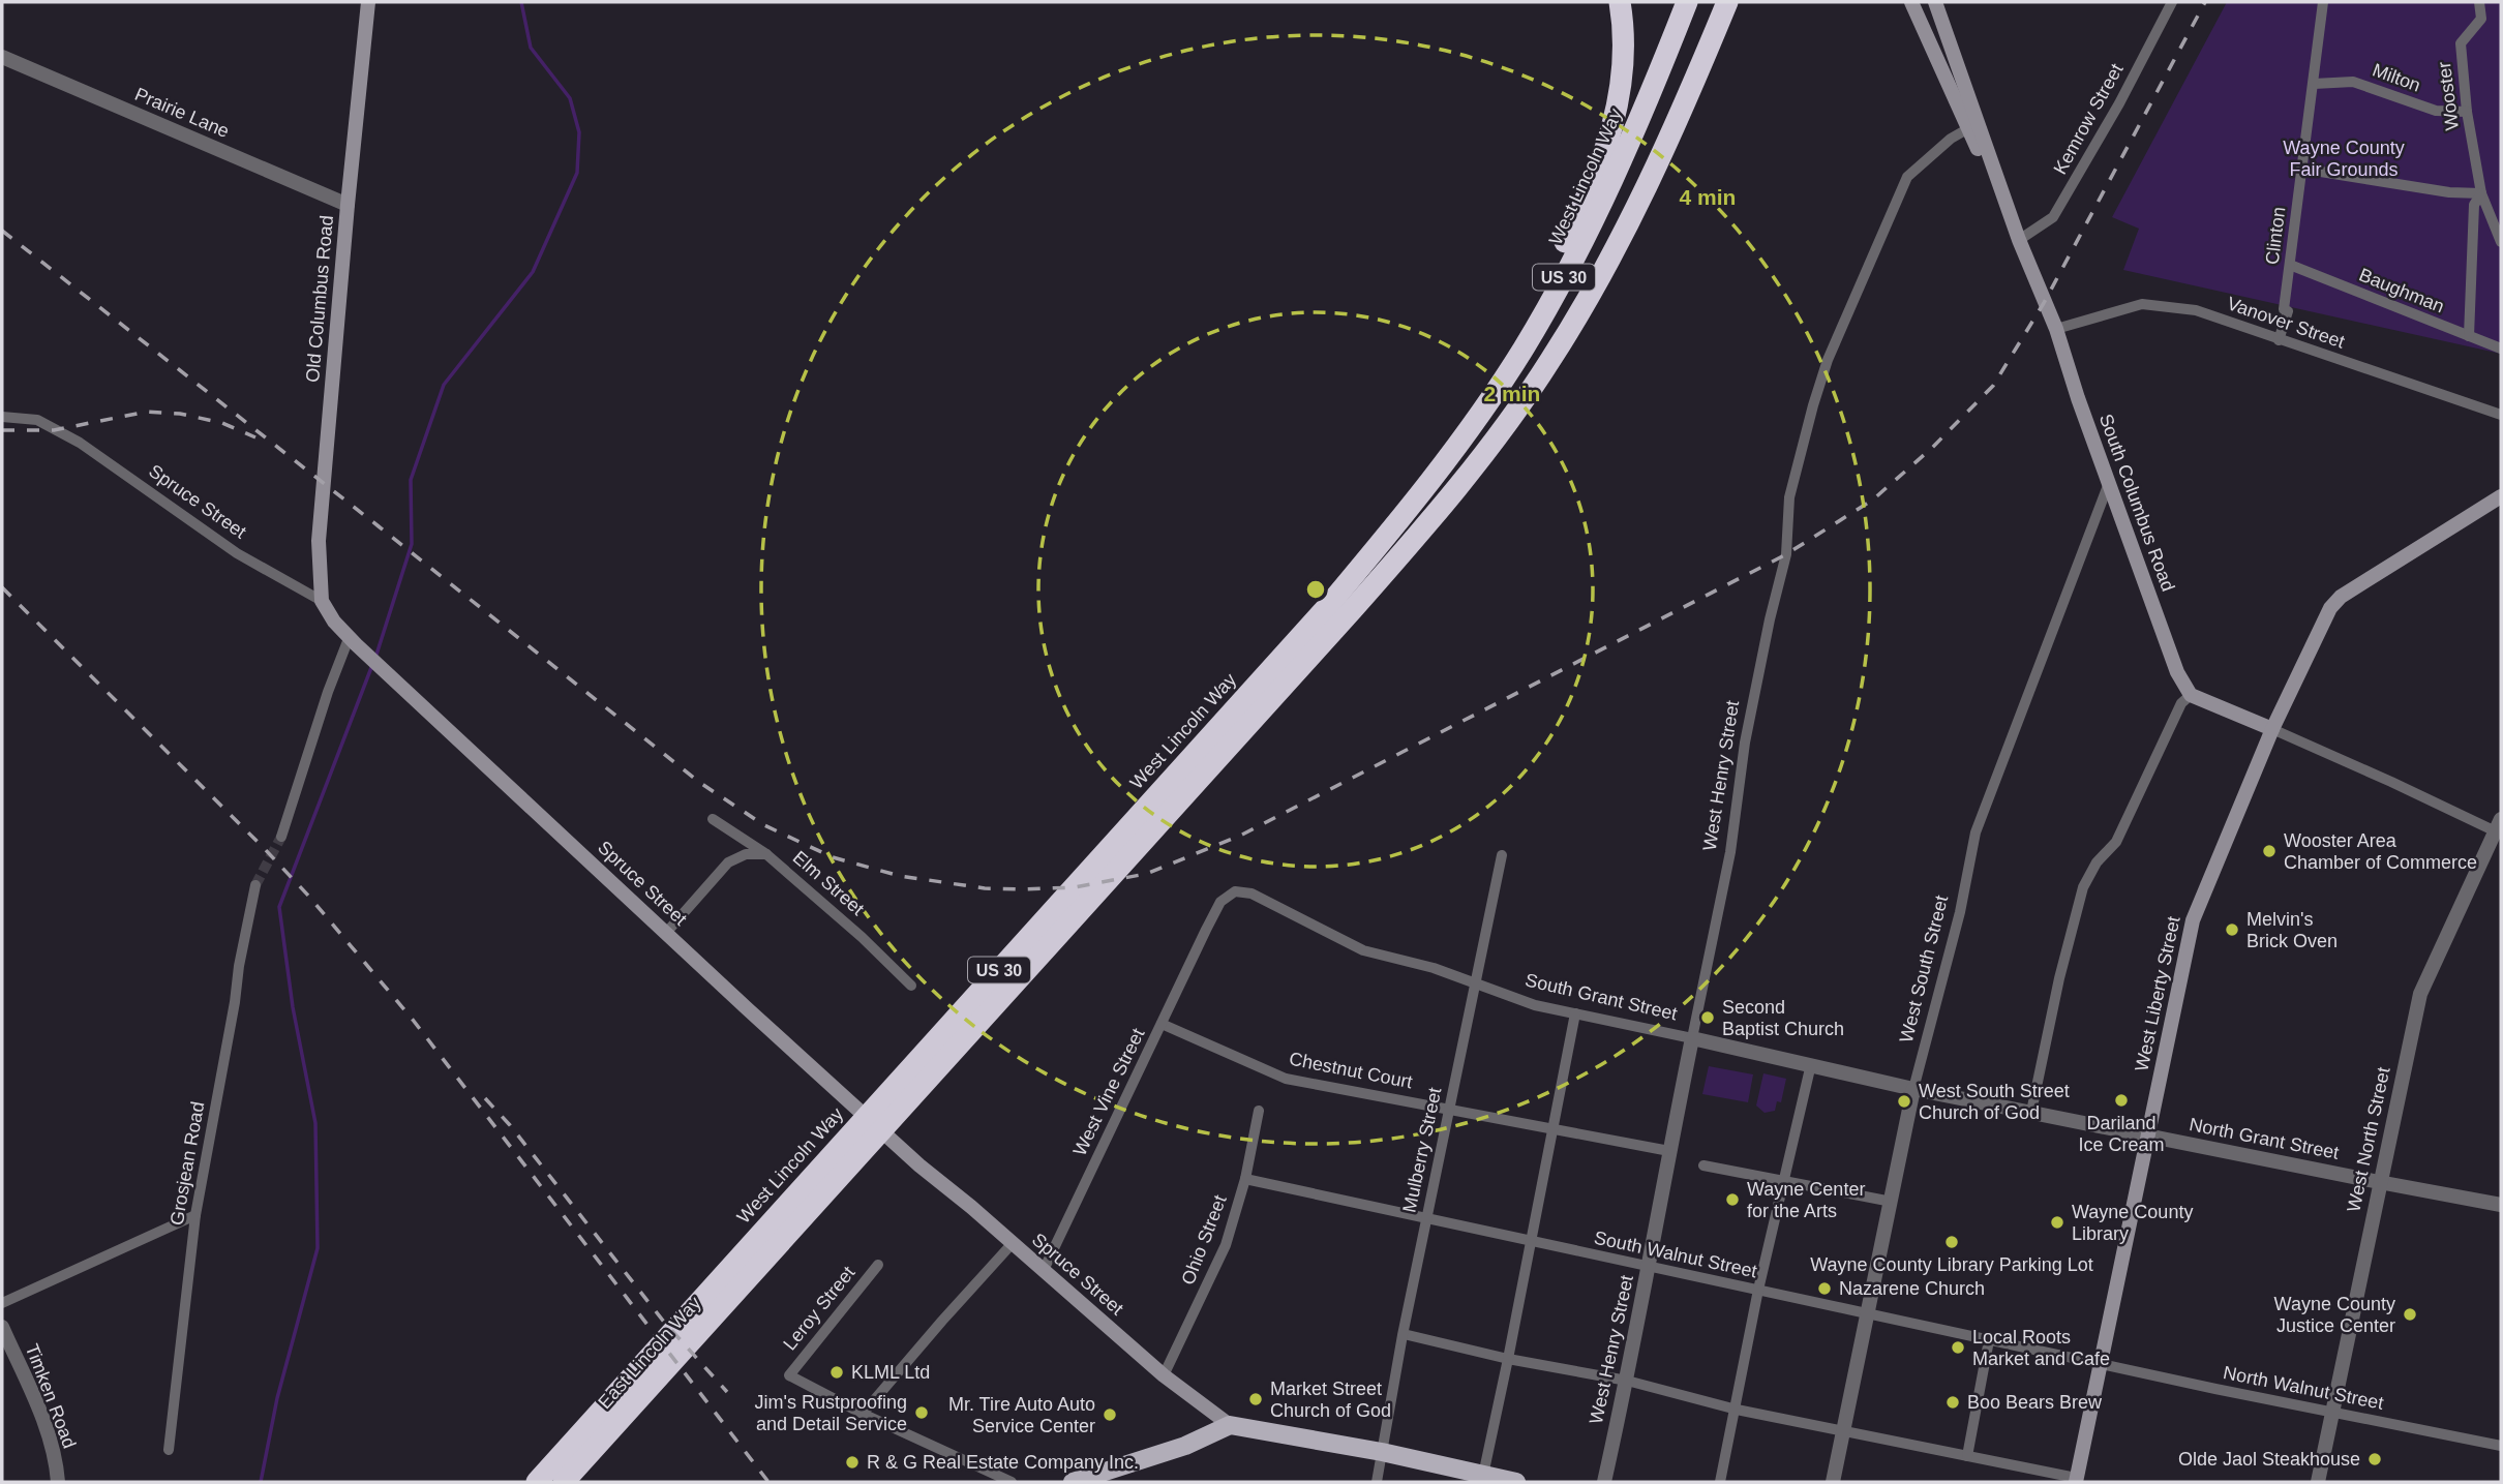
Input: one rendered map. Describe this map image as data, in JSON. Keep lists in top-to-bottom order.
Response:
{
  "streets": {
    "highway": ["West Lincoln Way", "US 30", "East Lincoln Way"],
    "main road": [
      "Old Columbus Road",
      "Spruce Street",
      "South Columbus Road",
      "West Liberty Street"
    ],
    "street": [
      "Milton",
      "Wooster",
      "Prairie Lane",
      "Kemrow Street",
      "Clinton",
      "Baughman",
      "Vanover Street",
      "West Henry Street",
      "Elm Street",
      "West South Street",
      "South Grant Street",
      "Chestnut Court",
      "West Vine Street",
      "North Grant Street",
      "West North Street",
      "Mulberry Street",
      "Grosjean Road",
      "Ohio Street",
      "South Walnut Street",
      "Leroy Street",
      "North Walnut Street",
      "Timken Road"
    ]
  },
  "crossings": [
    ["Milton", "Wooster"],
    ["Milton", "Clinton"],
    ["Prairie Lane", "Old Columbus Road"],
    ["Kemrow Street", "South Columbus Road"],
    ["West Lincoln Way", "East Lincoln Way"],
    ["Clinton", "Baughman"],
    ["Clinton", "Vanover Street"],
    ["US 30", "East Lincoln Way"],
    ["Old Columbus Road", "Spruce Street"],
    ["Vanover Street", "South Columbus Road"],
    ["Spruce Street", "West Vine Street"],
    ["Spruce Street", "Ohio Street"],
    ["South Columbus Road", "West Henry Street"],
    ["South Columbus Road", "West South Street"],
    ["West Henry Street", "South Grant Street"],
    ["West Henry Street", "Chestnut Court"],
    ["West Henry Street", "South Walnut Street"],
    ["West South Street", "South Grant Street"],
    ["West South Street", "South Walnut Street"],
    ["West Liberty Street", "South Grant Street"],
    ["West Liberty Street", "North Grant Street"],
    ["West Liberty Street", "South Walnut Street"],
    ["West Liberty Street", "North Walnut Street"],
    ["South Grant Street", "West Vine Street"],
    ["South Grant Street", "North Grant Street"],
    ["South Grant Street", "Mulberry Street"],
    ["Chestnut Court", "West Vine Street"],
    ["Chestnut Court", "Mulberry Street"],
    ["North Grant Street", "West North Street"],
    ["West North Street", "North Walnut Street"],
    ["Mulberry Street", "South Walnut Street"],
    ["Ohio Street", "South Walnut Street"],
    ["South Walnut Street", "North Walnut Street"]
  ],
  "parks": ["Wayne County Fair Grounds"],
  "places": [
    "Wooster Area Chamber of Commerce",
    "Melvin's Brick Oven",
    "Second Baptist Church",
    "Dariland Ice Cream",
    "West South Street Church of God",
    "Wayne Center for the Arts",
    "Wayne County Library",
    "Wayne County Library Parking Lot",
    "Nazarene Church",
    "Wayne County Justice Center",
    "Local Roots Market and Cafe",
    "KLML Ltd",
    "Market Street Church of God",
    "Boo Bears Brew",
    "Jim's Rustproofing and Detail Service",
    "Mr. Tire Auto Auto Service Center",
    "Olde Jaol Steakhouse",
    "R & G Real Estate Company Inc."
  ],
  "rings": ["4 min", "2 min"]
}
